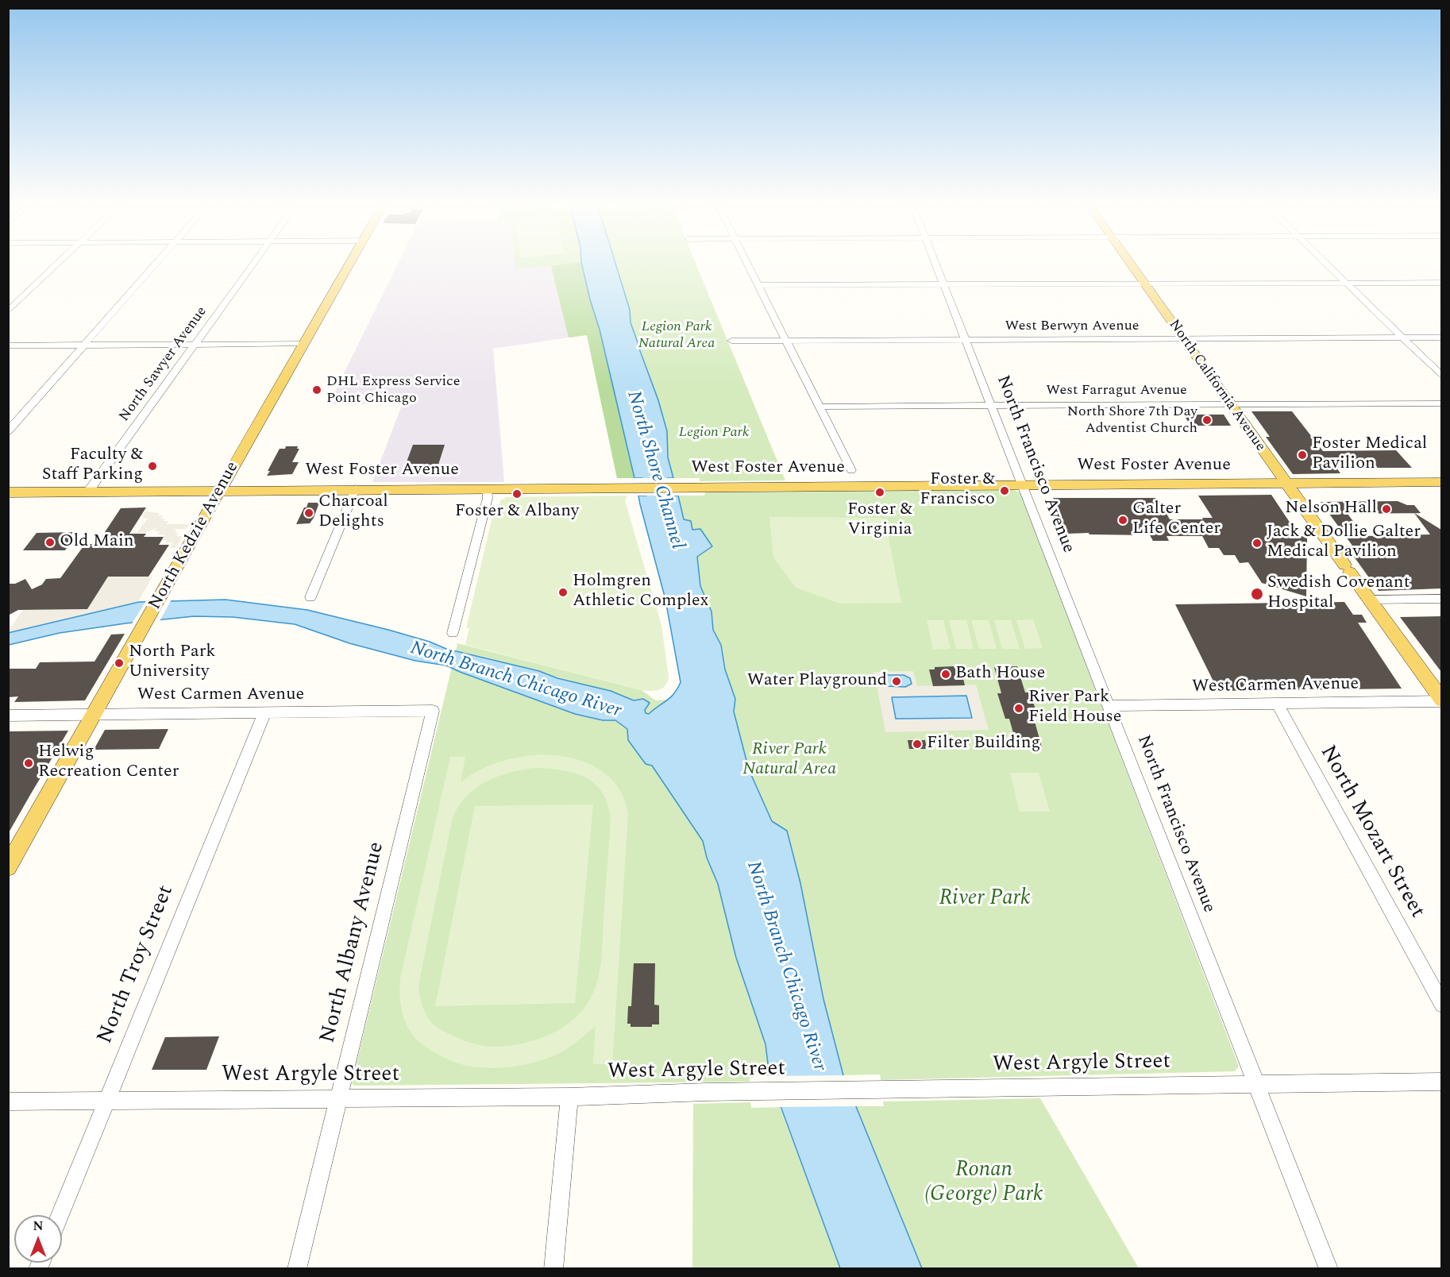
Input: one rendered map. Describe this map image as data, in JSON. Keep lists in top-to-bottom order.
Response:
{
  "streets": {
    "main road": ["North California Avenue", "West Foster Avenue", "North Kedzie Avenue"],
    "street": [
      "West Berwyn Avenue",
      "North Sawyer Avenue",
      "West Farragut Avenue",
      "North Francisco Avenue",
      "West Carmen Avenue",
      "North Mozart Street",
      "North Albany Avenue",
      "North Troy Street",
      "West Argyle Street"
    ]
  },
  "crossings": [
    ["West Berwyn Avenue", "North California Avenue"],
    ["West Berwyn Avenue", "North Francisco Avenue"],
    ["North Sawyer Avenue", "West Foster Avenue"],
    ["North California Avenue", "West Farragut Avenue"],
    ["North California Avenue", "West Foster Avenue"],
    ["North California Avenue", "West Carmen Avenue"],
    ["West Farragut Avenue", "North Francisco Avenue"],
    ["North Francisco Avenue", "West Foster Avenue"],
    ["North Francisco Avenue", "West Carmen Avenue"],
    ["North Francisco Avenue", "West Argyle Street"],
    ["West Foster Avenue", "North Kedzie Avenue"],
    ["North Kedzie Avenue", "West Carmen Avenue"],
    ["West Carmen Avenue", "North Mozart Street"],
    ["West Carmen Avenue", "North Albany Avenue"],
    ["West Carmen Avenue", "North Troy Street"],
    ["North Albany Avenue", "West Argyle Street"],
    ["North Troy Street", "West Argyle Street"]
  ],
  "water": ["North Shore Channel", "North Branch Chicago River"],
  "parks": [
    "Legion Park Natural Area",
    "Legion Park",
    "River Park Natural Area",
    "River Park",
    "Ronan (George) Park"
  ],
  "places": [
    "DHL Express Service Point Chicago",
    "North Shore 7th Day Adventist Church",
    "Foster Medical Pavilion",
    "Faculty & Staff Parking",
    "Foster & Francisco",
    "Foster & Virginia",
    "Foster & Albany",
    "Nelson Hall",
    "Charcoal Delights",
    "Galter Life Center",
    "Old Main",
    "Jack & Dollie Galter Medical Pavilion",
    "Holmgren Athletic Complex",
    "Swedish Covenant Hospital",
    "North Park University",
    "Bath House",
    "Water Playground",
    "River Park Field House",
    "Filter Building",
    "Helwig Recreation Center"
  ],
  "north": "top"
}
